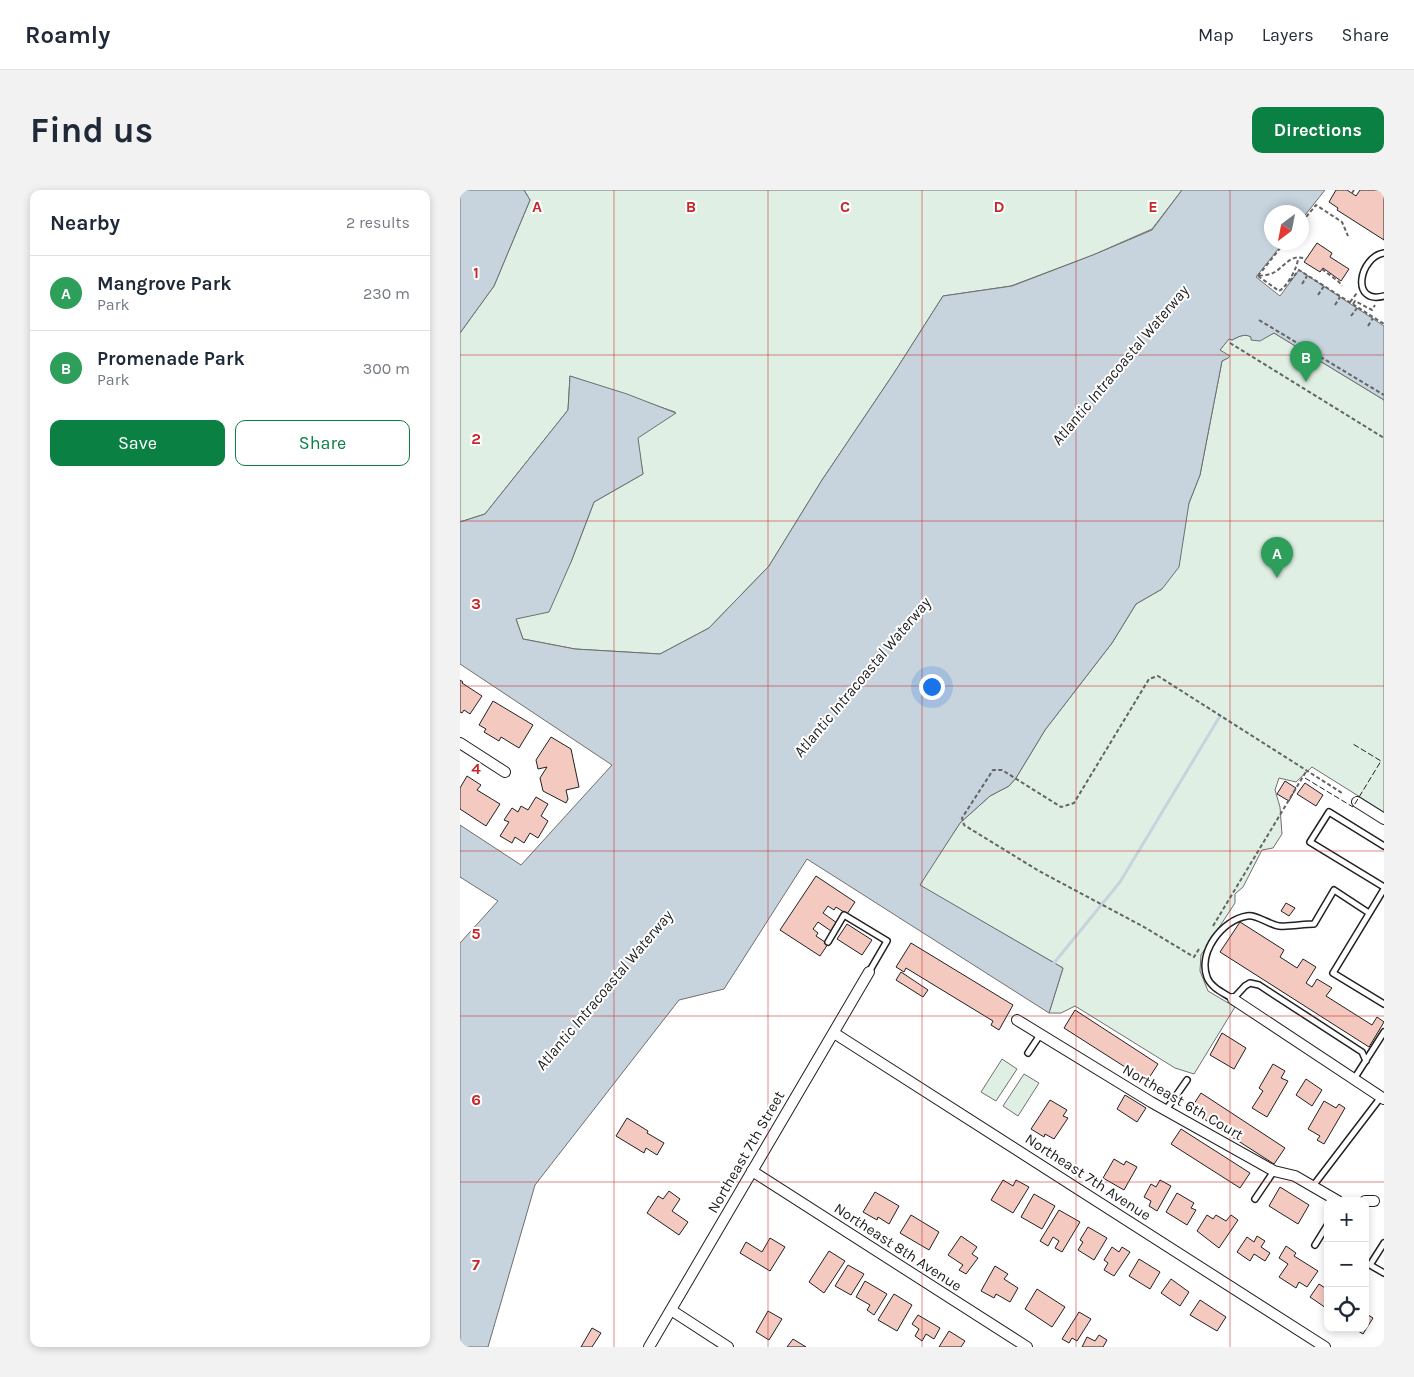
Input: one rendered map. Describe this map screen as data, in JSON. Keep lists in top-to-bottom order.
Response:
{
  "streets": {
    "street": [
      "Northeast 6th Court",
      "Northeast 7th Street",
      "Northeast 7th Avenue",
      "Northeast 8th Avenue"
    ]
  },
  "crossings": [
    ["Northeast 7th Street", "Northeast 7th Avenue"],
    ["Northeast 7th Street", "Northeast 8th Avenue"]
  ],
  "water": ["Atlantic Intracoastal Waterway"],
  "north": "bottom left",
  "page": {
    "header": "Roamly",
    "nav": ["Map", "Layers", "Share"],
    "buttons": [
      "Directions",
      ["Save", "Share"]
    ],
    "title": "Find us",
    "heading": ["Nearby", "2 results"],
    "list": [
      {
        "mark": "A",
        "name": "Mangrove Park",
        "note": "Park",
        "value": "230 m"
      },
      {
        "mark": "B",
        "name": "Promenade Park",
        "note": "Park",
        "value": "300 m"
      }
    ],
    "pins": ["B", "A"],
    "map_buttons": ["+", "−"]
  },
  "grid": {
    "columns": [
      "A",
      "B",
      "C",
      "D",
      "E"
    ],
    "rows": [
      "1",
      "2",
      "3",
      "4",
      "5",
      "6",
      "7"
    ]
  }
}
